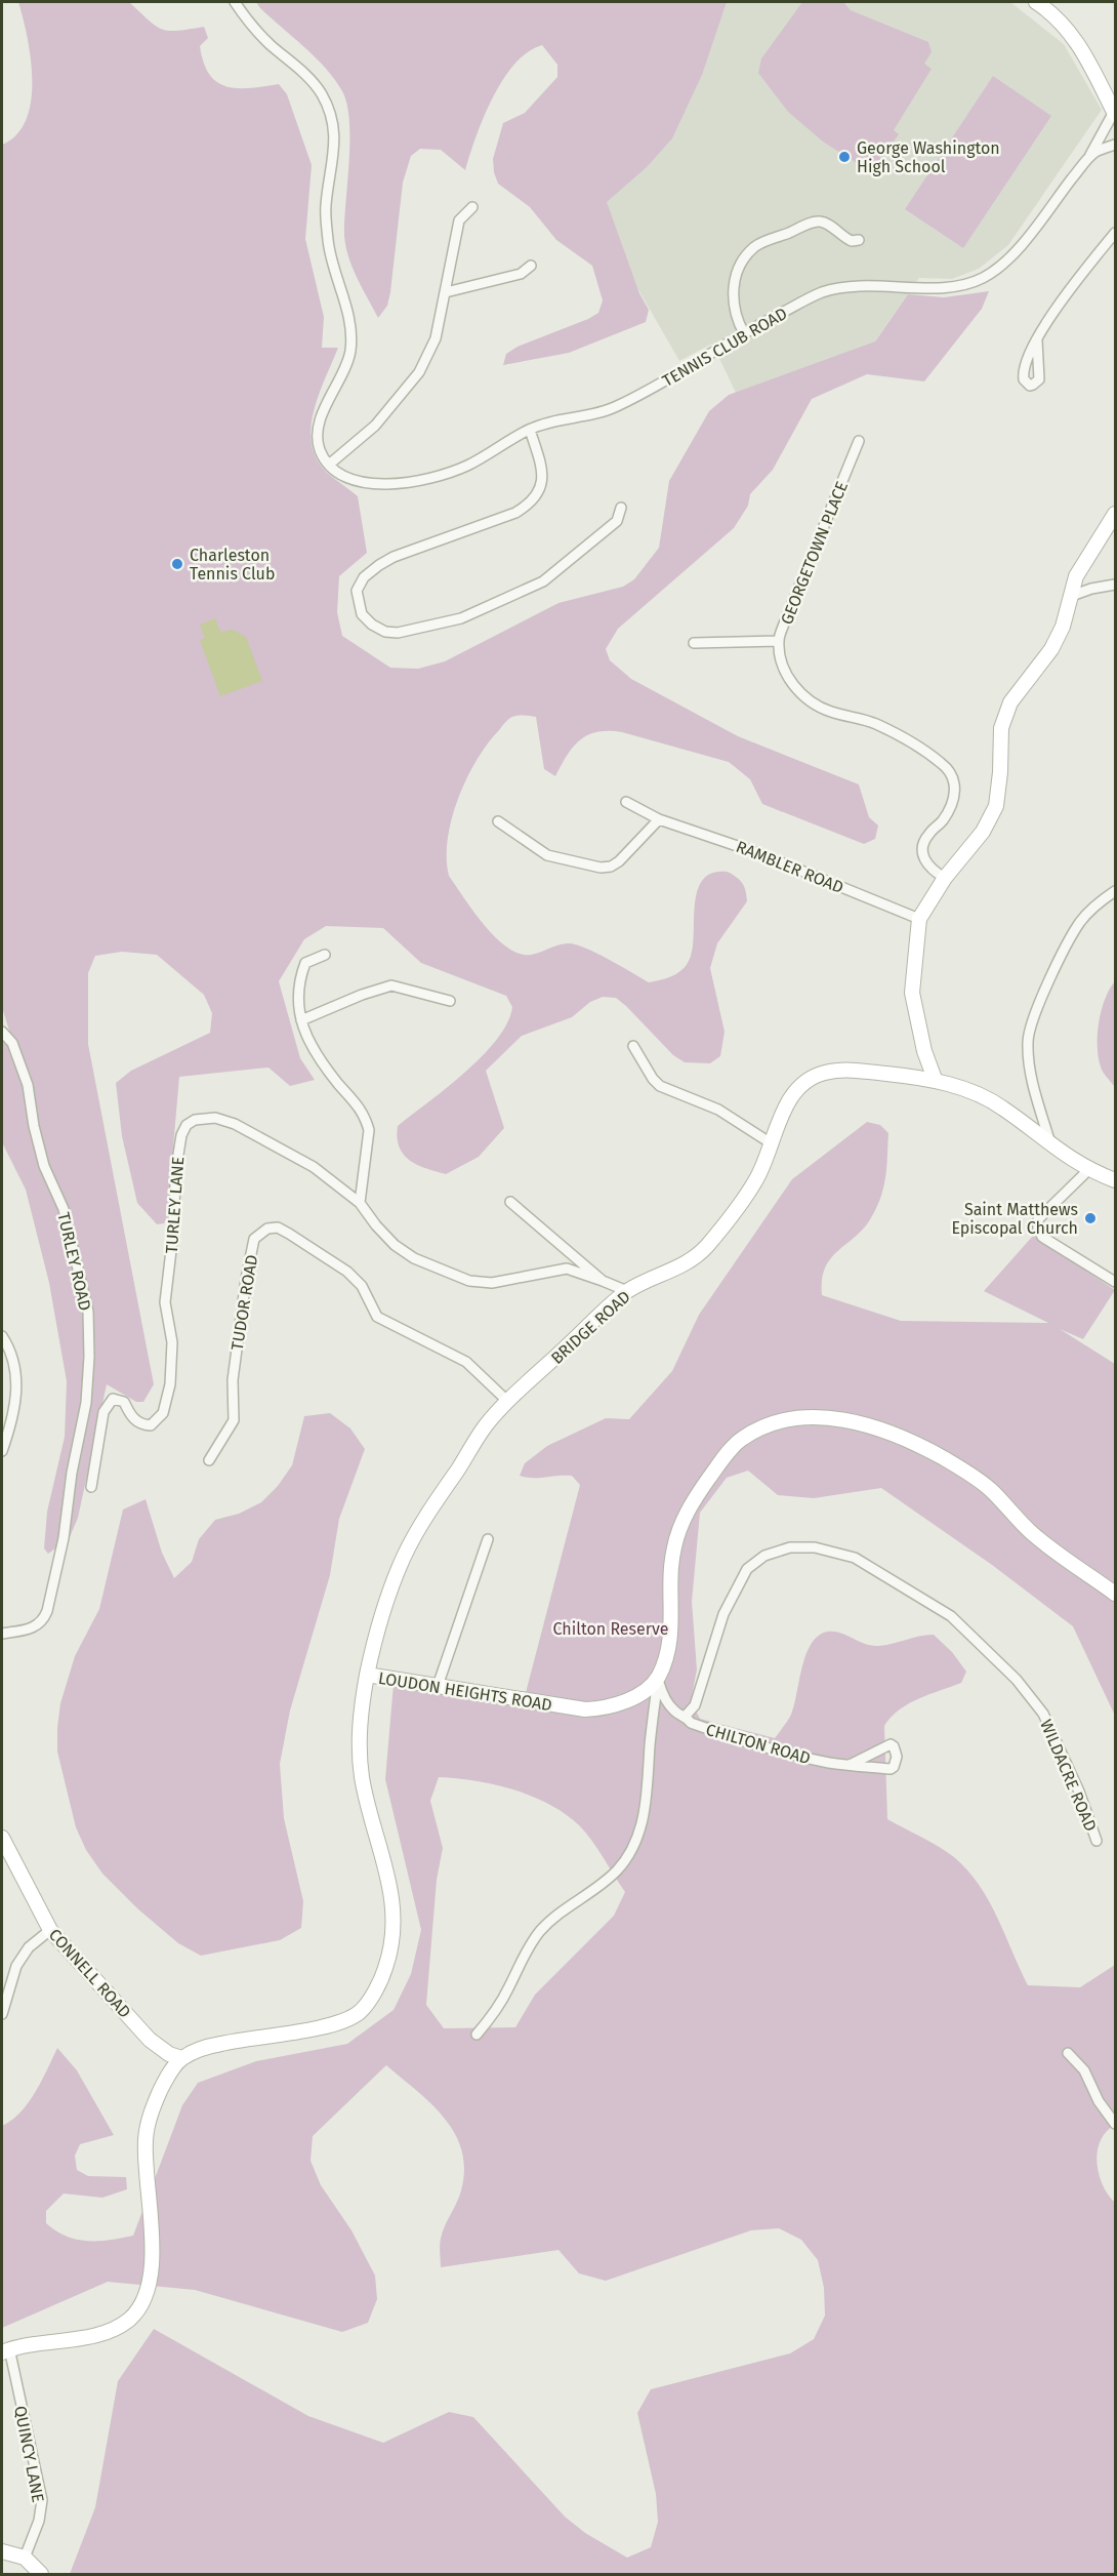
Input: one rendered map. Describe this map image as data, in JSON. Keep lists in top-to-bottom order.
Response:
{
  "streets": {
    "main road": ["BRIDGE ROAD", "LOUDON HEIGHTS ROAD", "CONNELL ROAD"],
    "street": [
      "TENNIS CLUB ROAD",
      "GEORGETOWN PLACE",
      "RAMBLER ROAD",
      "TURLEY LANE",
      "TURLEY ROAD",
      "TUDOR ROAD",
      "CHILTON ROAD",
      "WILDACRE ROAD",
      "QUINCY LANE"
    ]
  },
  "crossings": [
    ["TUDOR ROAD", "BRIDGE ROAD"],
    ["BRIDGE ROAD", "LOUDON HEIGHTS ROAD"],
    ["LOUDON HEIGHTS ROAD", "CHILTON ROAD"],
    ["LOUDON HEIGHTS ROAD", "CONNELL ROAD"],
    ["CHILTON ROAD", "WILDACRE ROAD"]
  ],
  "parks": ["Chilton Reserve"],
  "places": ["George Washington High School", "Charleston Tennis Club", "Saint Matthews Episcopal Church"]
}
